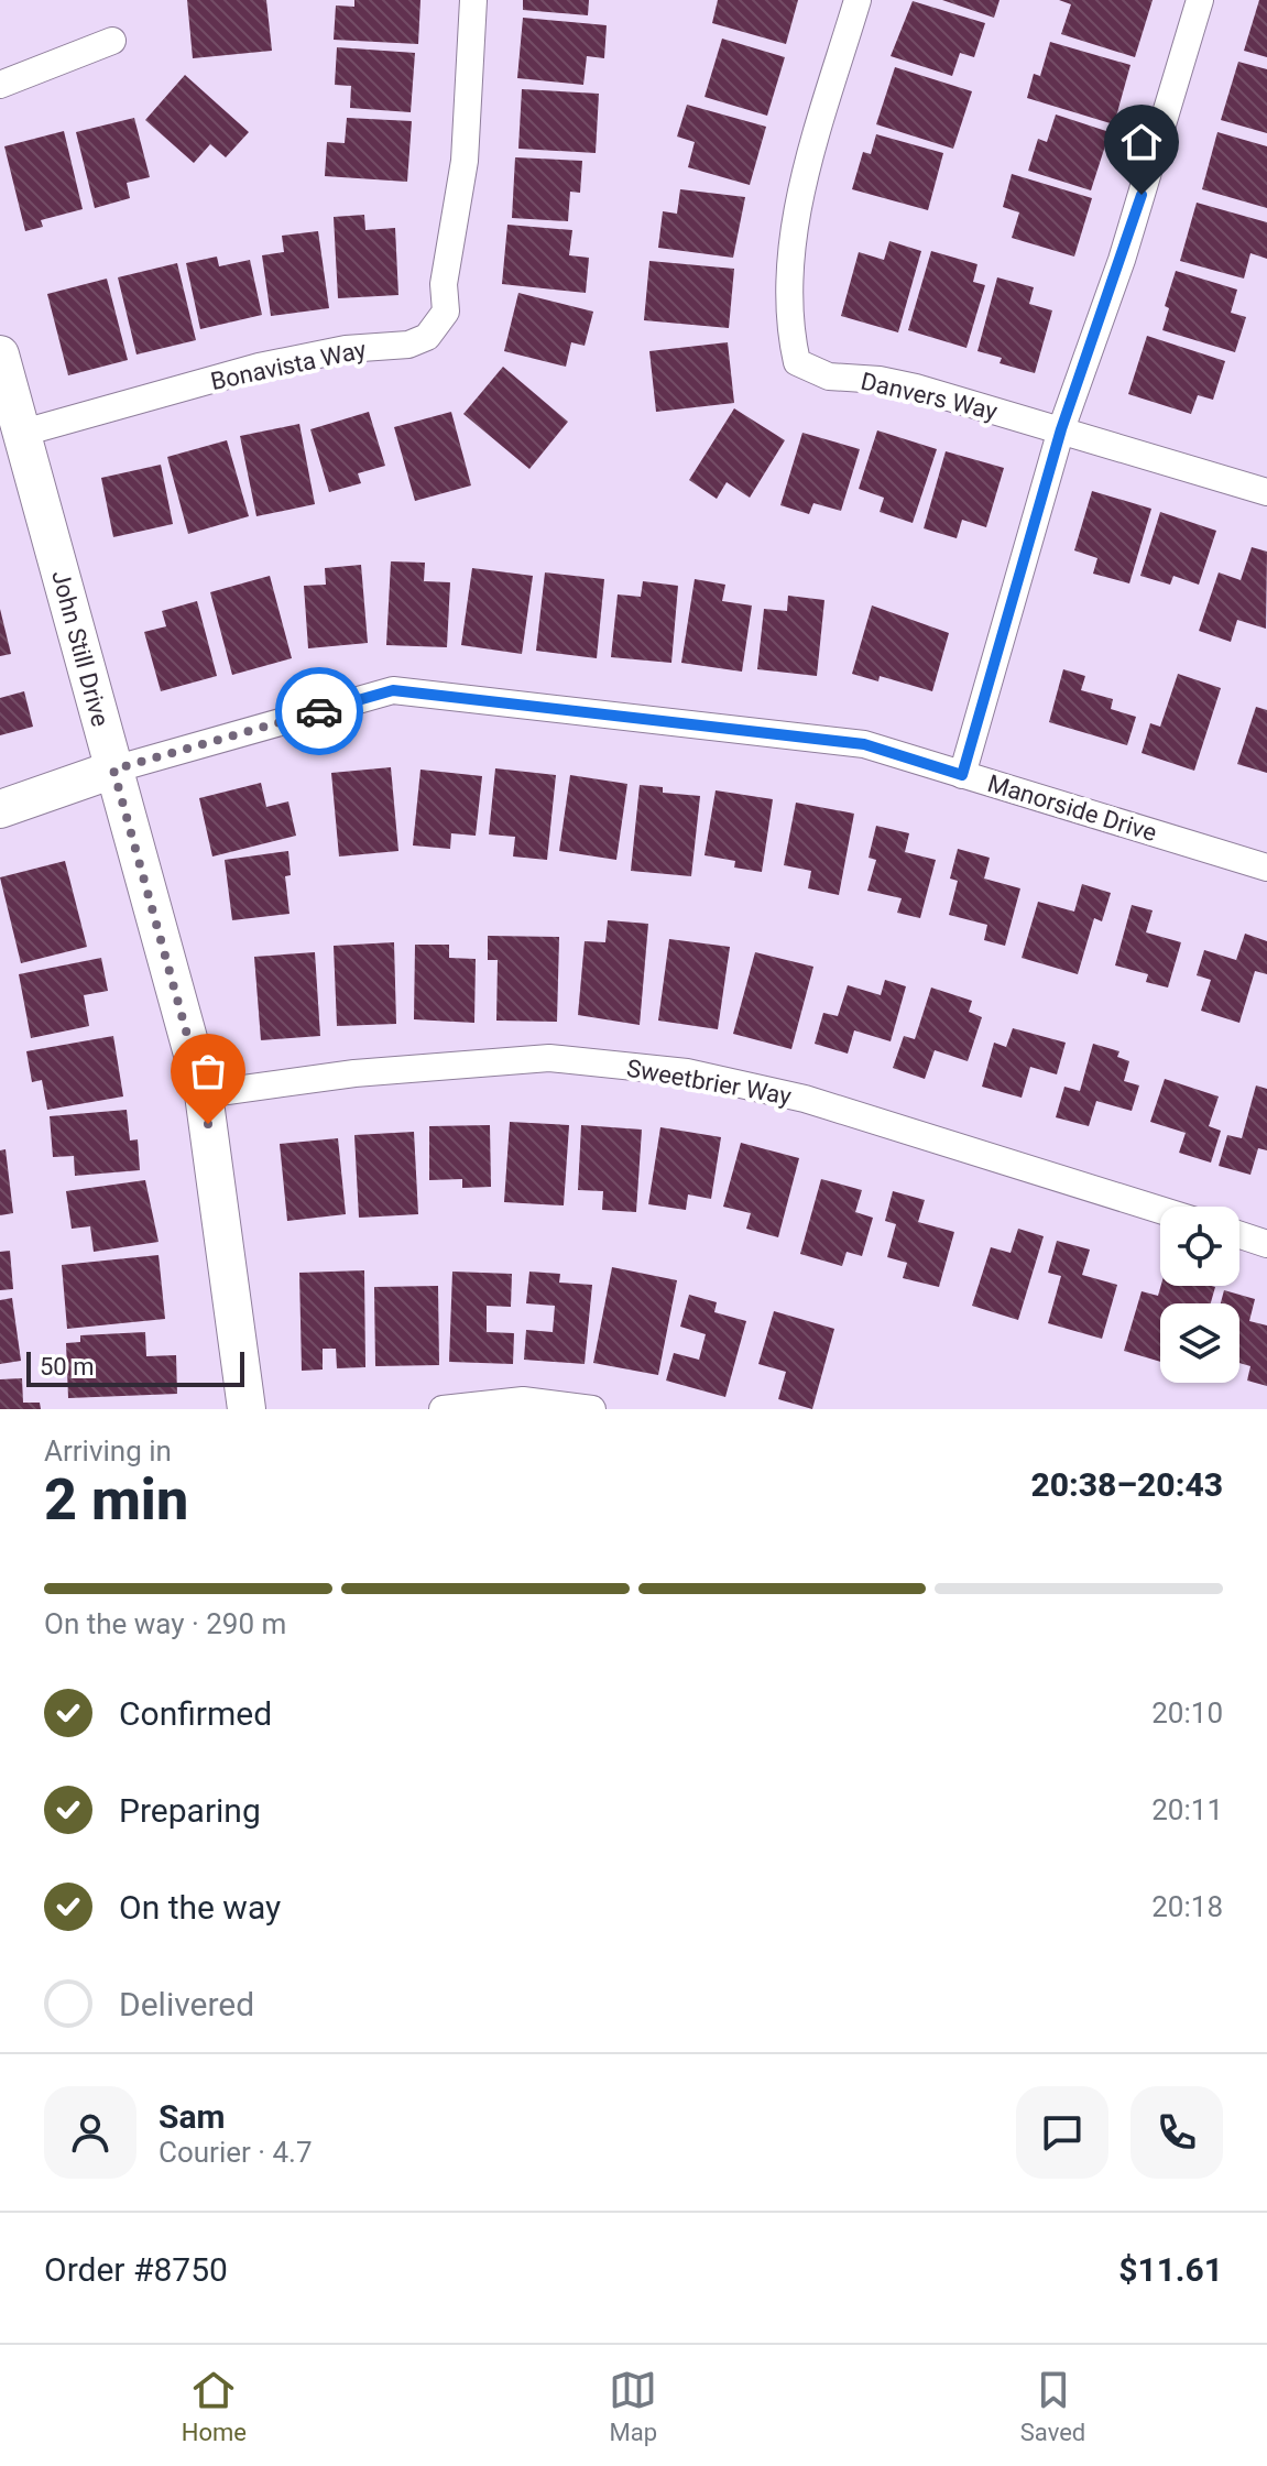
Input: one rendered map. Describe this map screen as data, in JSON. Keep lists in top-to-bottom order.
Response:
{
  "streets": {
    "street": [
      "Bonavista Way",
      "Danvers Way",
      "John Still Drive",
      "Manorside Drive",
      "Sweetbrier Way"
    ]
  },
  "crossings": [
    ["Bonavista Way", "John Still Drive"],
    ["John Still Drive", "Manorside Drive"],
    ["John Still Drive", "Sweetbrier Way"]
  ],
  "scale_bar": "50 m",
  "page": {
    "scale": "50 m",
    "heading": ["2 min", "Arriving in", "20:38–20:43"],
    "panel": [
      "Sam",
      "Courier · 4.7",
      "Order #8750",
      "$11.61"
    ],
    "bar": "On the way · 290 m",
    "list": [
      ["Confirmed", "20:10"],
      ["Preparing", "20:11"],
      ["On the way", "20:18"],
      "Delivered"
    ],
    "tabs": ["Home", "Map", "Saved"]
  }
}
